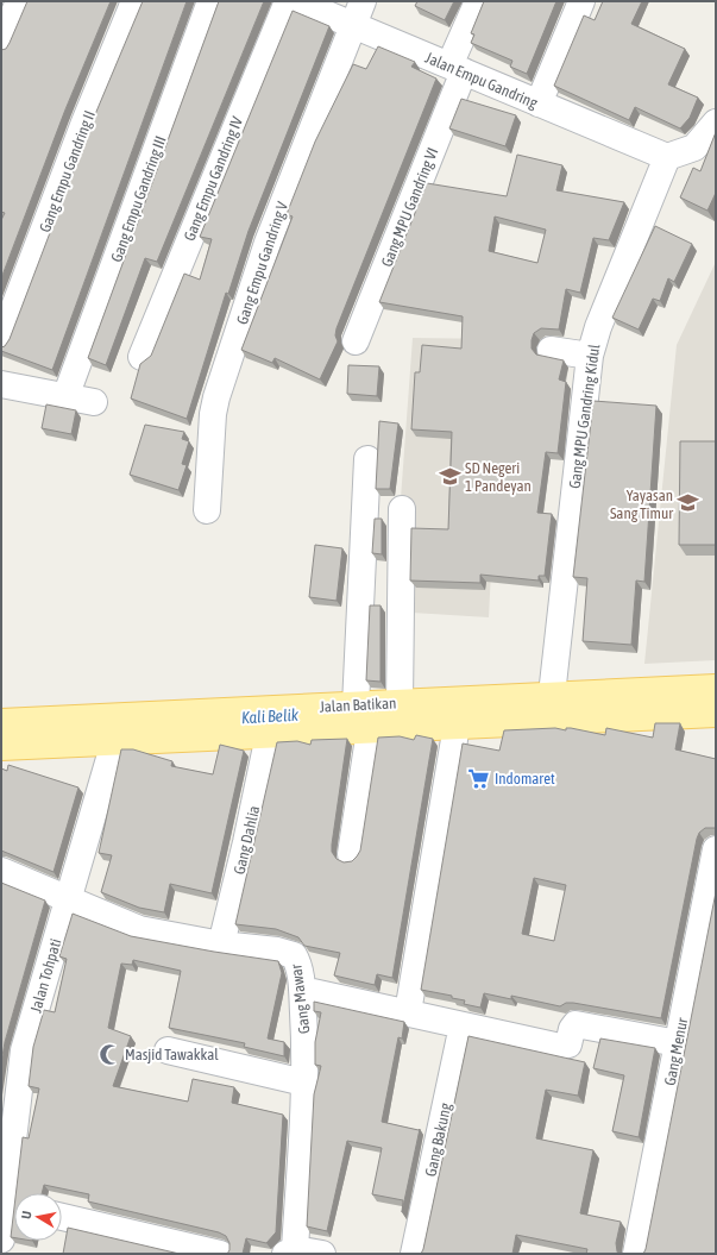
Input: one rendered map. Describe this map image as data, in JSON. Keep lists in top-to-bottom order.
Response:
{
  "streets": {
    "main road": ["Jalan Batikan"],
    "street": [
      "Jalan Empu Gandring",
      "Gang Empu Gandring II",
      "Gang Empu Gandring IV",
      "Gang Empu Gandring III",
      "Gang MPU Gandring VI",
      "Gang Empu Gandring V",
      "Gang MPU Gandring Kidul",
      "Gang Dahlia",
      "Jalan Tohpati",
      "Gang Mawar",
      "Gang Menur",
      "Gang Bakung"
    ]
  },
  "crossings": [
    ["Jalan Empu Gandring", "Gang MPU Gandring VI"],
    ["Jalan Empu Gandring", "Gang Empu Gandring V"],
    ["Jalan Empu Gandring", "Gang MPU Gandring Kidul"],
    ["Gang MPU Gandring Kidul", "Jalan Batikan"],
    ["Jalan Batikan", "Gang Dahlia"],
    ["Jalan Batikan", "Jalan Tohpati"],
    ["Gang Dahlia", "Gang Mawar"],
    ["Jalan Tohpati", "Gang Mawar"]
  ],
  "water": ["Kali Belik"],
  "places": {
    "school or university": ["SD Negeri 1 Pandeyan", "Yayasan Sang Timur"],
    "supermarket": ["Indomaret"],
    "mosque": ["Masjid Tawakkal"]
  },
  "north": "left"
}
